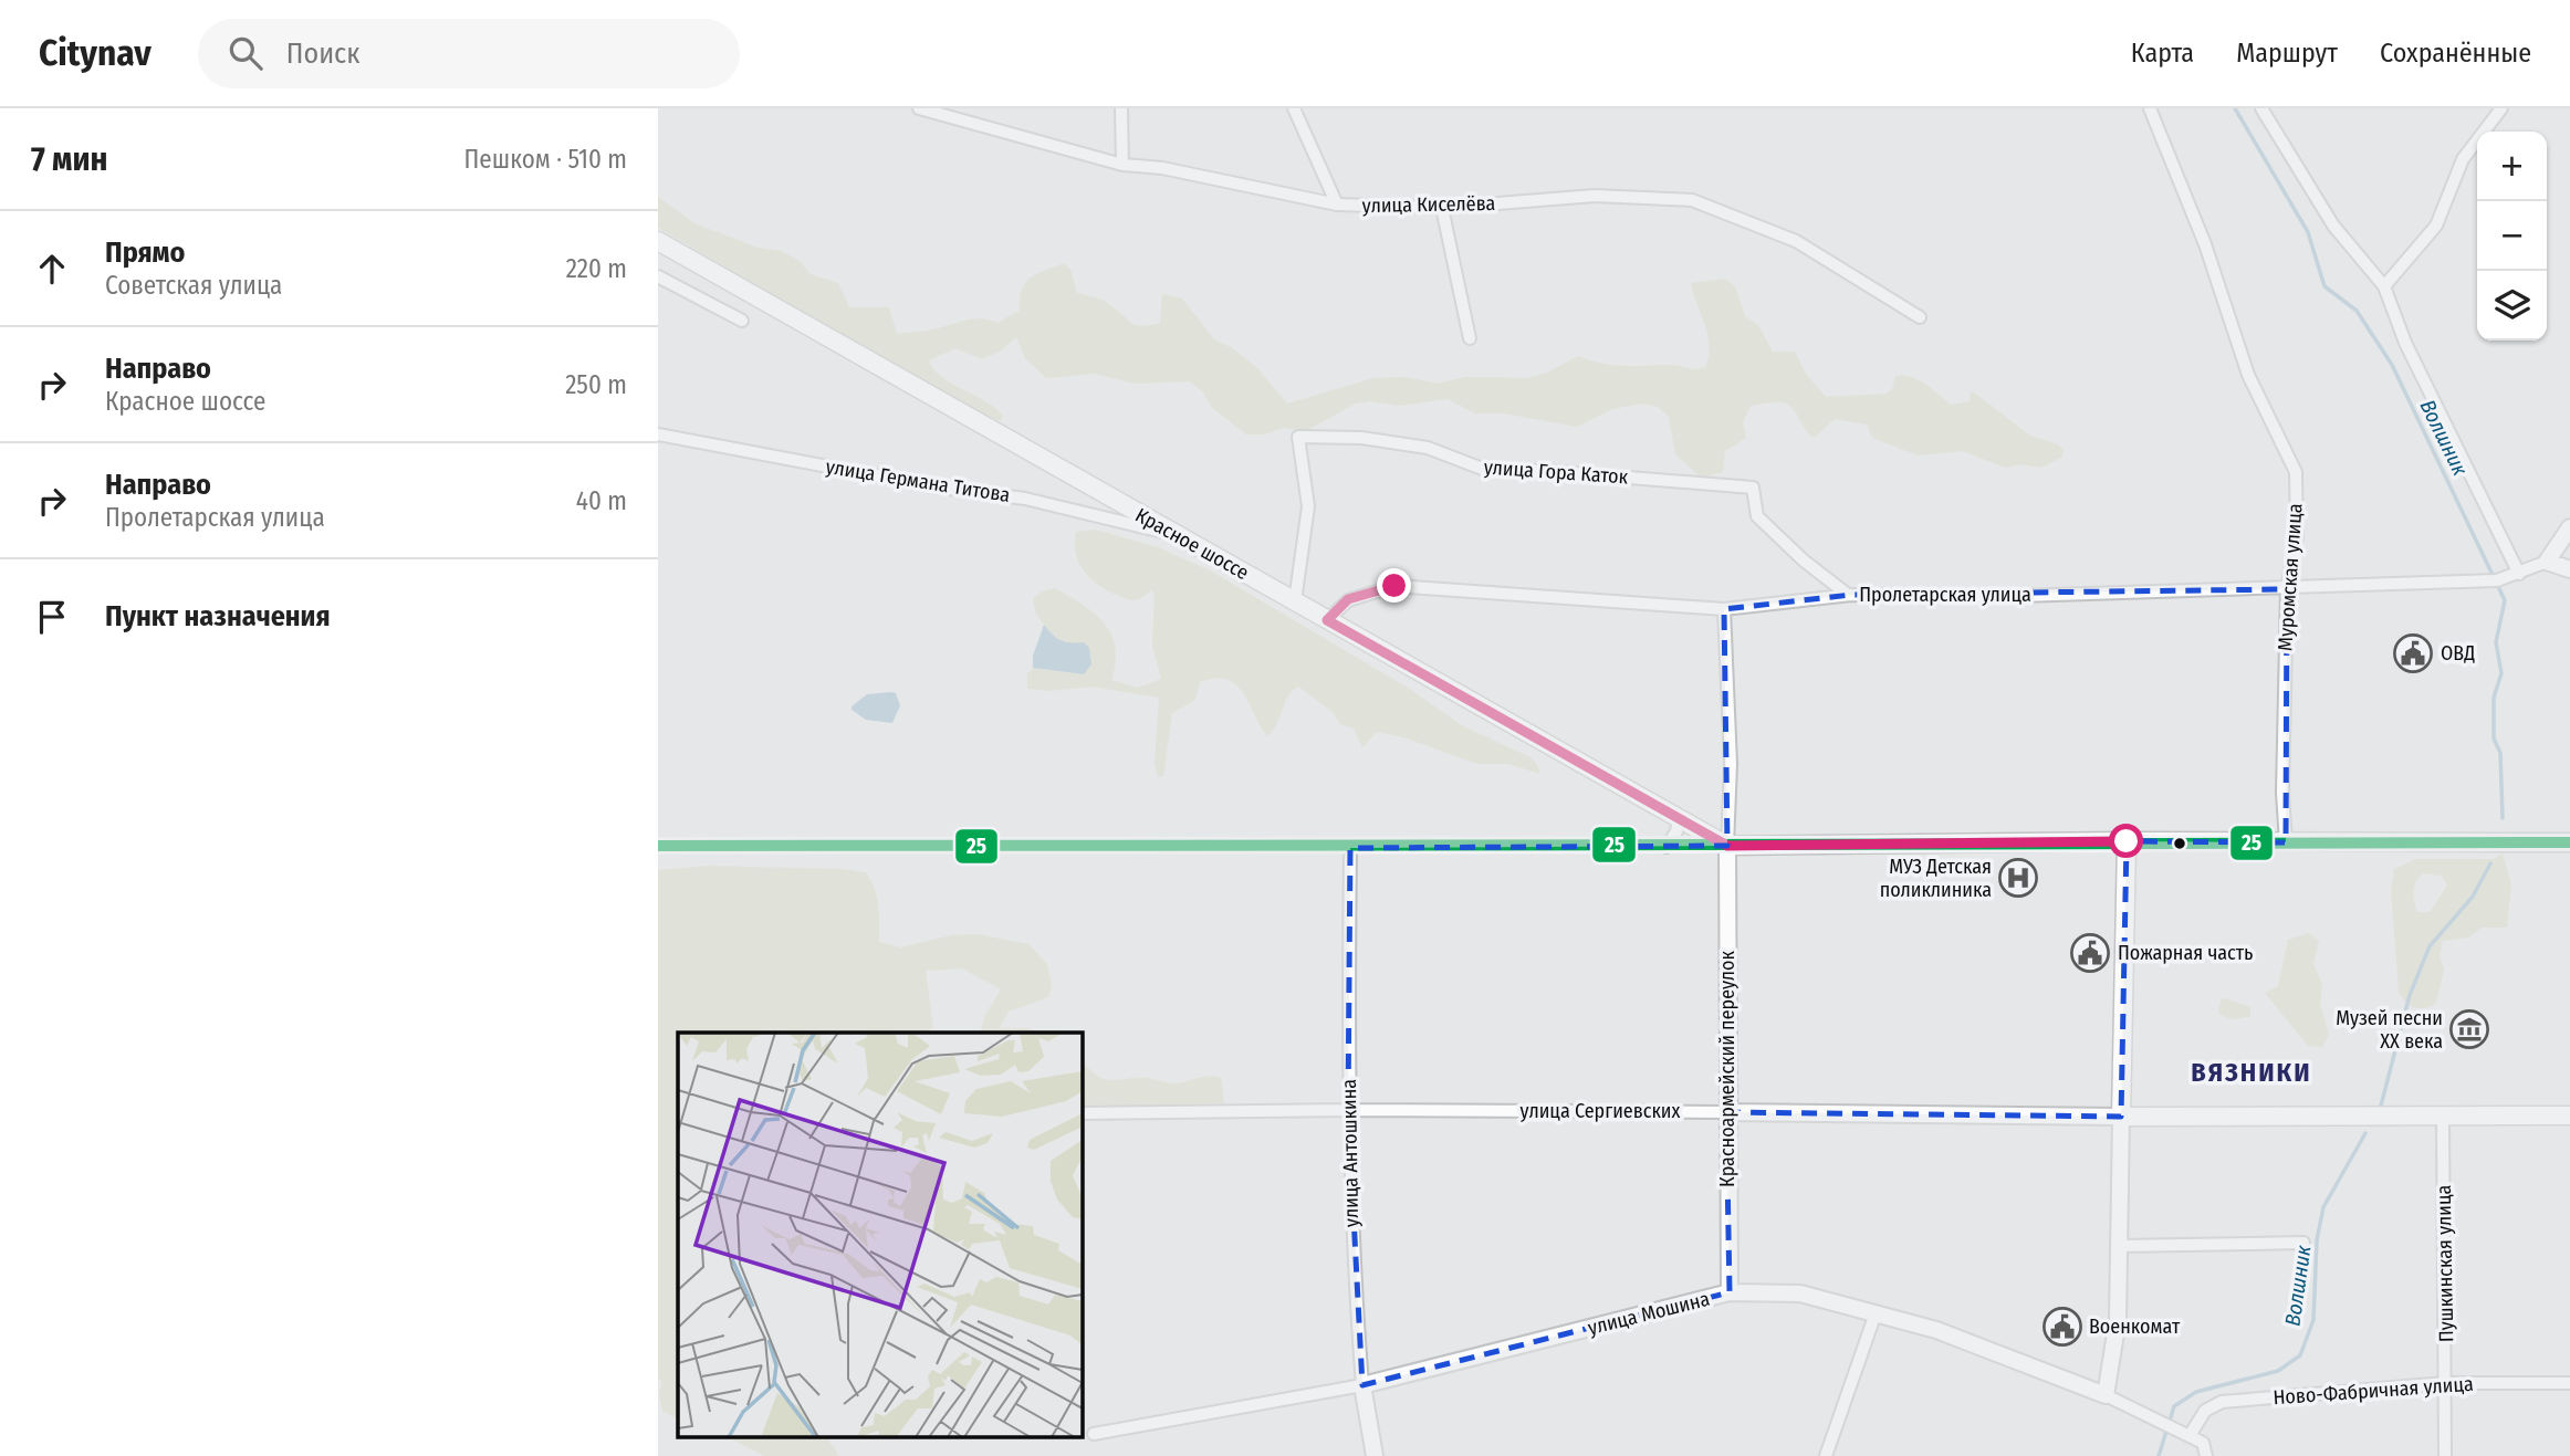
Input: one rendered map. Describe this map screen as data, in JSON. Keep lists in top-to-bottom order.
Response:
{
  "streets": {
    "main road": ["Красное шоссе"],
    "street": [
      "улица Киселёва",
      "улица Гора Каток",
      "улица Германа Титова",
      "Муромская улица",
      "Пролетарская улица",
      "Красноармейский переулок",
      "улица Сергиевских",
      "улица Антошкина",
      "Пушкинская улица",
      "улица Мошина",
      "Ново-Фабричная улица"
    ]
  },
  "crossings": [
    ["улица Гора Каток", "Красное шоссе"],
    ["улица Гора Каток", "Пролетарская улица"],
    ["улица Германа Титова", "Красное шоссе"],
    ["Красное шоссе", "Пролетарская улица"],
    ["Красное шоссе", "Красноармейский переулок"],
    ["Муромская улица", "Пролетарская улица"],
    ["Красноармейский переулок", "улица Сергиевских"],
    ["Красноармейский переулок", "улица Мошина"],
    ["улица Сергиевских", "улица Антошкина"],
    ["улица Антошкина", "улица Мошина"],
    ["Пушкинская улица", "Ново-Фабричная улица"],
    ["улица Мошина", "Ново-Фабричная улица"]
  ],
  "districts": ["ВЯЗНИКИ"],
  "water": ["Волшник"],
  "places": {
    "public building": ["ОВД", "Пожарная часть", "Военкомат"],
    "hospital": ["МУЗ Детская поликлиника"],
    "museum": ["Музей песни XX века"]
  },
  "lines": ["transit line 25"],
  "page": {
    "header": "Citynav",
    "search": "Поиск",
    "nav": ["Карта", "Маршрут", "Сохранённые"],
    "heading": ["7 мин", "Пешком · 510 m"],
    "map_buttons": ["+", "−"],
    "list": [
      ["Прямо", "Советская улица", "220 m"],
      ["Направо", "Красное шоссе", "250 m"],
      ["Направо", "Пролетарская улица", "40 m"],
      "Пункт назначения"
    ]
  }
}
